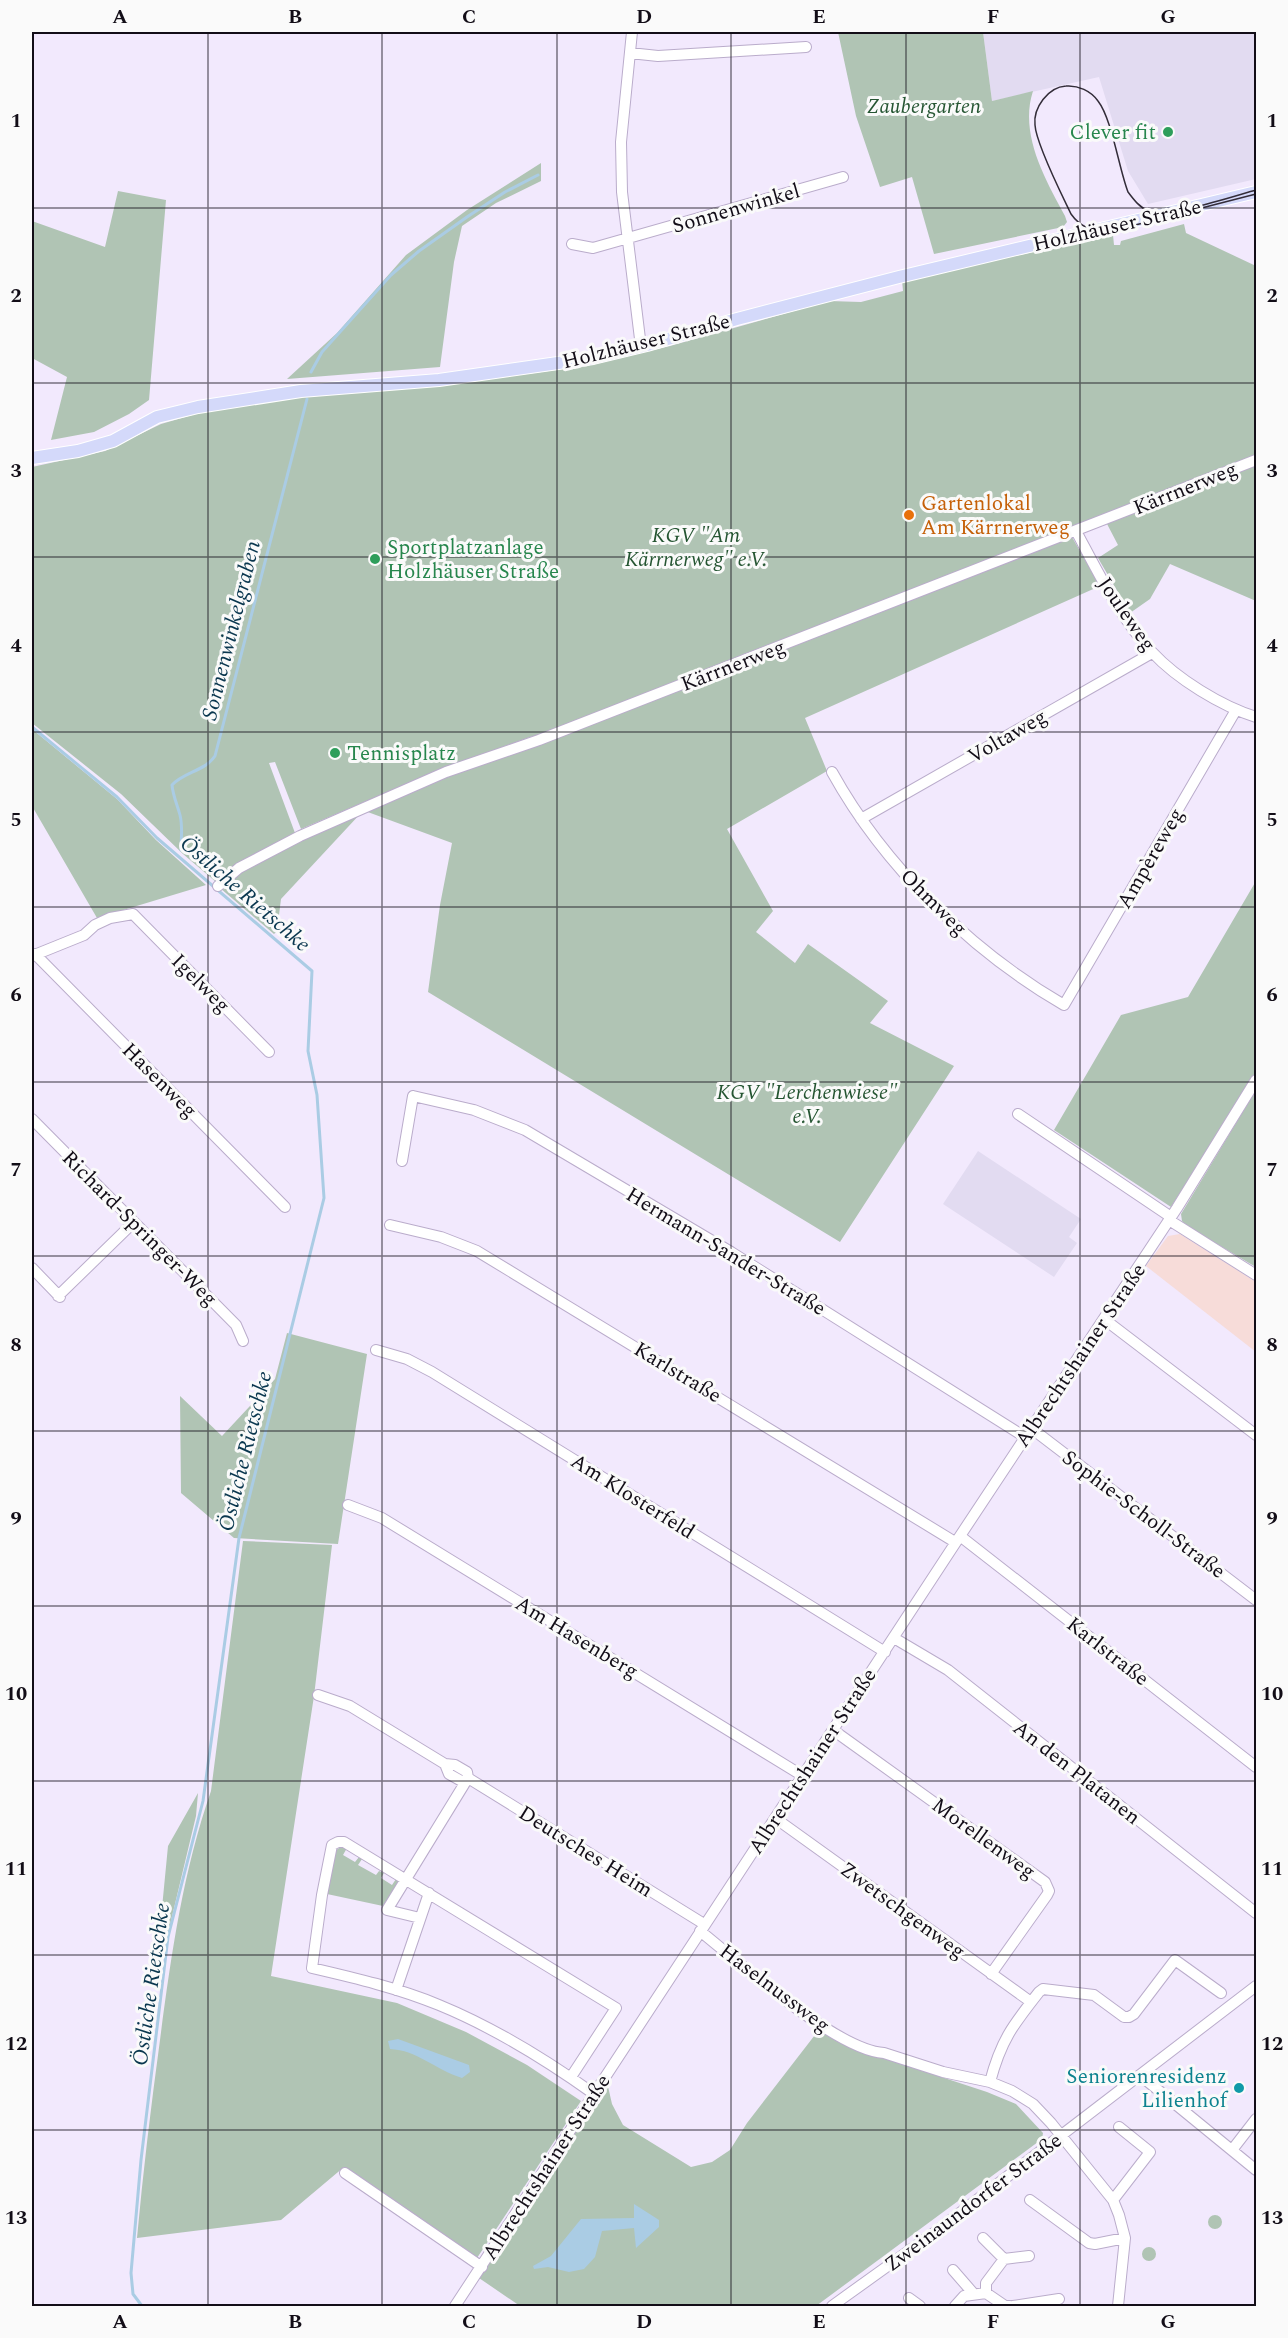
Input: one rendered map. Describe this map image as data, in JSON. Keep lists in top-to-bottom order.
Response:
{
  "streets": {
    "main road": ["Holzhäuser Straße"],
    "street": [
      "Sonnenwinkel",
      "Kärrnerweg",
      "Jouleweg",
      "Voltaweg",
      "Ampèreweg",
      "Ohmweg",
      "Igelweg",
      "Hasenweg",
      "Richard-Springer-Weg",
      "Hermann-Sander-Straße",
      "Albrechtshainer Straße",
      "Karlstraße",
      "Am Klosterfeld",
      "Sophie-Scholl-Straße",
      "Am Hasenberg",
      "An den Platanen",
      "Morellenweg",
      "Deutsches Heim",
      "Zwetschgenweg",
      "Haselnussweg",
      "Zweinaundorfer Straße"
    ]
  },
  "crossings": [
    ["Kärrnerweg", "Jouleweg"],
    ["Jouleweg", "Voltaweg"],
    ["Jouleweg", "Ampèreweg"],
    ["Voltaweg", "Ohmweg"],
    ["Ampèreweg", "Ohmweg"],
    ["Igelweg", "Hasenweg"],
    ["Hermann-Sander-Straße", "Albrechtshainer Straße"],
    ["Hermann-Sander-Straße", "Sophie-Scholl-Straße"],
    ["Albrechtshainer Straße", "Karlstraße"],
    ["Albrechtshainer Straße", "Am Klosterfeld"],
    ["Albrechtshainer Straße", "Sophie-Scholl-Straße"],
    ["Albrechtshainer Straße", "Am Hasenberg"],
    ["Albrechtshainer Straße", "An den Platanen"],
    ["Albrechtshainer Straße", "Morellenweg"],
    ["Albrechtshainer Straße", "Deutsches Heim"],
    ["Albrechtshainer Straße", "Zwetschgenweg"],
    ["Albrechtshainer Straße", "Haselnussweg"],
    ["Morellenweg", "Zwetschgenweg"],
    ["Deutsches Heim", "Haselnussweg"],
    ["Haselnussweg", "Zweinaundorfer Straße"]
  ],
  "water": ["Sonnenwinkelgraben", "Östliche Rietschke"],
  "parks": ["Zaubergarten", "KGV \"Am Kärrnerweg\" e.V.", "KGV \"Lerchenwiese\" e.V."],
  "places": [
    "Clever fit",
    "Gartenlokal Am Kärrnerweg",
    "Sportplatzanlage Holzhäuser Straße",
    "Tennisplatz",
    "Seniorenresidenz Lilienhof"
  ],
  "grid": {
    "columns": [
      "A",
      "B",
      "C",
      "D",
      "E",
      "F",
      "G"
    ],
    "rows": [
      "1",
      "2",
      "3",
      "4",
      "5",
      "6",
      "7",
      "8",
      "9",
      "10",
      "11",
      "12",
      "13"
    ]
  }
}
